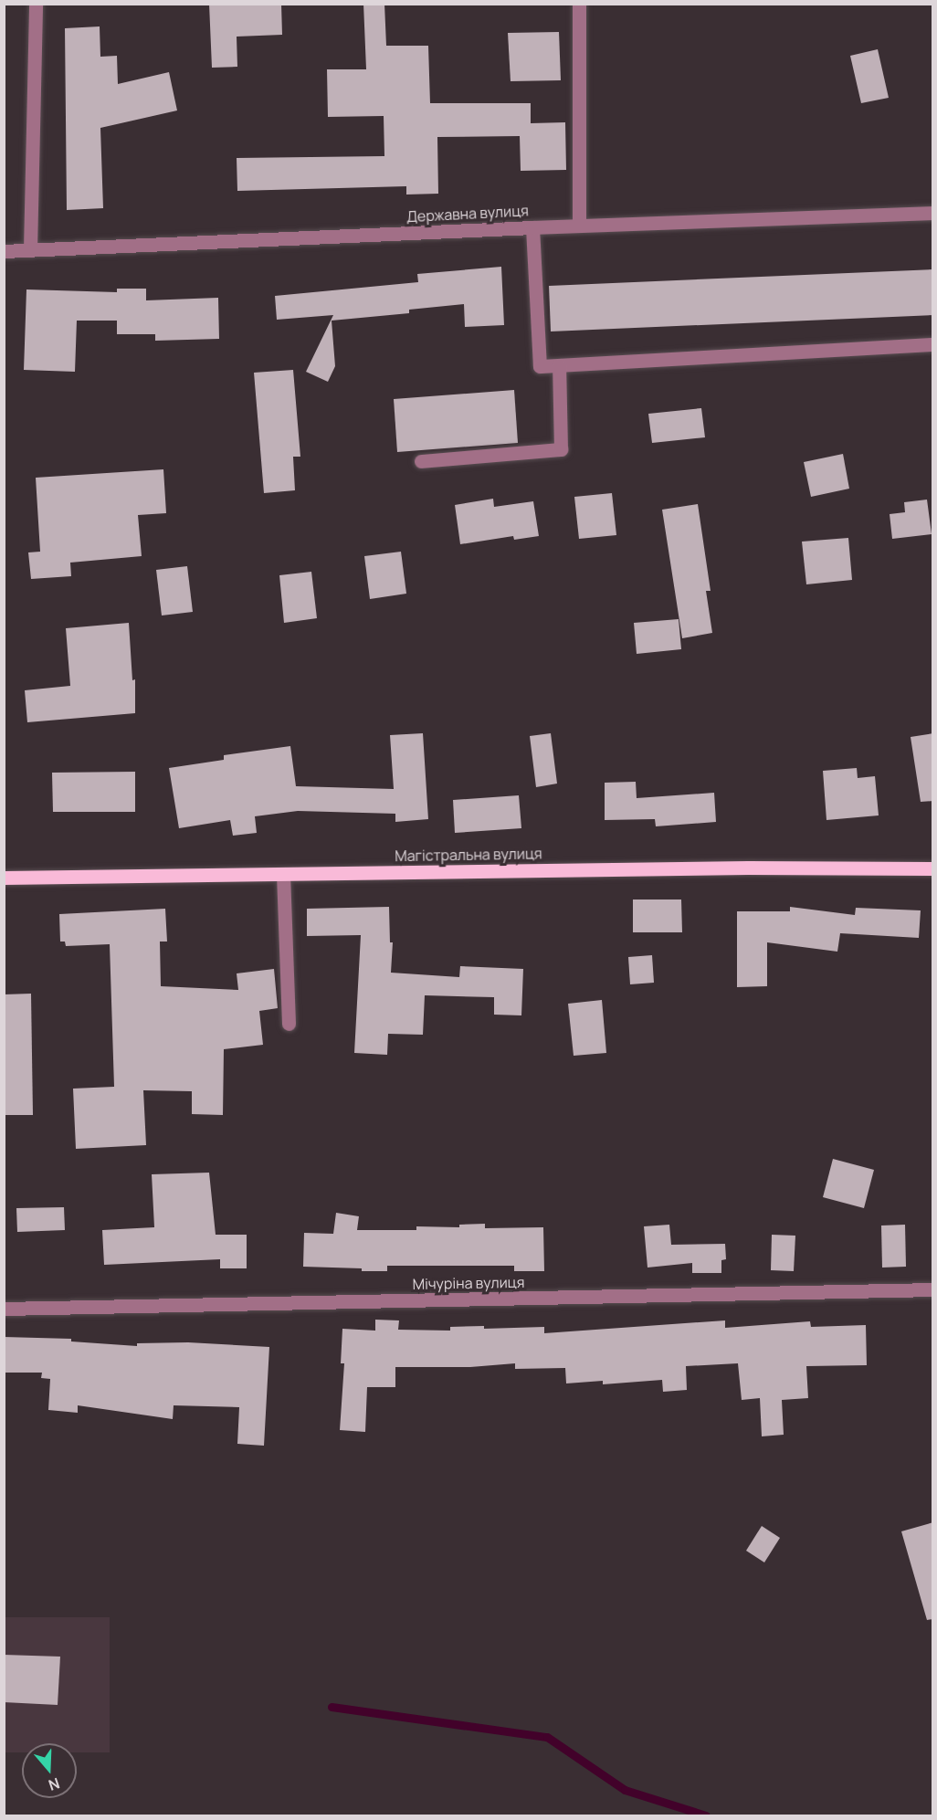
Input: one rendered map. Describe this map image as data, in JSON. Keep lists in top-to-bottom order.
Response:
{
  "streets": {
    "main road": ["Магістральна вулиця"],
    "street": ["Державна вулиця", "Мічуріна вулиця"]
  },
  "north": "bottom"
}
